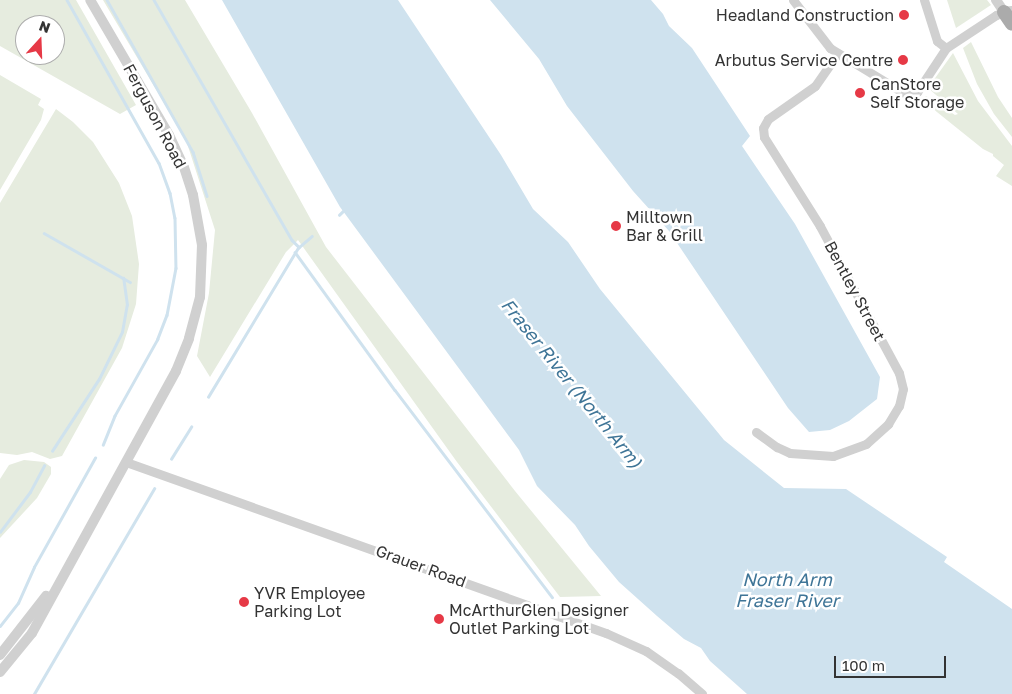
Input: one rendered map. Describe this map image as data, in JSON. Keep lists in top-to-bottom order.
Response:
{
  "streets": {
    "street": ["Ferguson Road", "Bentley Street", "Grauer Road"]
  },
  "crossings": [
    ["Ferguson Road", "Grauer Road"]
  ],
  "water": ["Fraser River (North Arm)", "North Arm Fraser River"],
  "places": [
    "Headland Construction",
    "Arbutus Service Centre",
    "CanStore Self Storage",
    "Milltown Bar & Grill",
    "YVR Employee Parking Lot",
    "McArthurGlen Designer Outlet Parking Lot"
  ],
  "scale_bar": "100 m",
  "north": "top"
}
